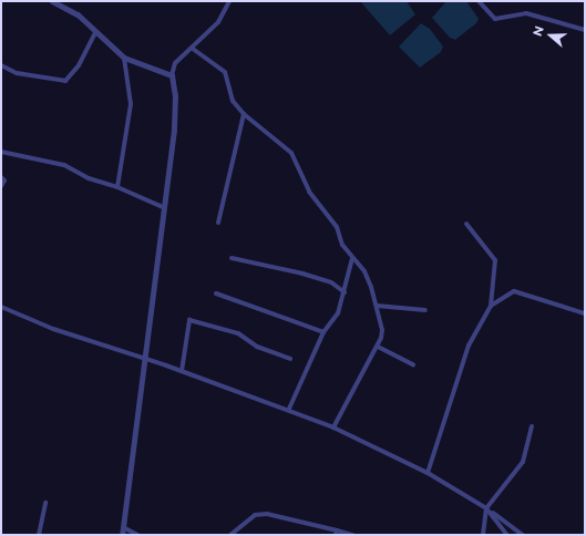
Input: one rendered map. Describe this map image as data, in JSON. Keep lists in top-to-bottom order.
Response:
{
  "north": "left"
}
